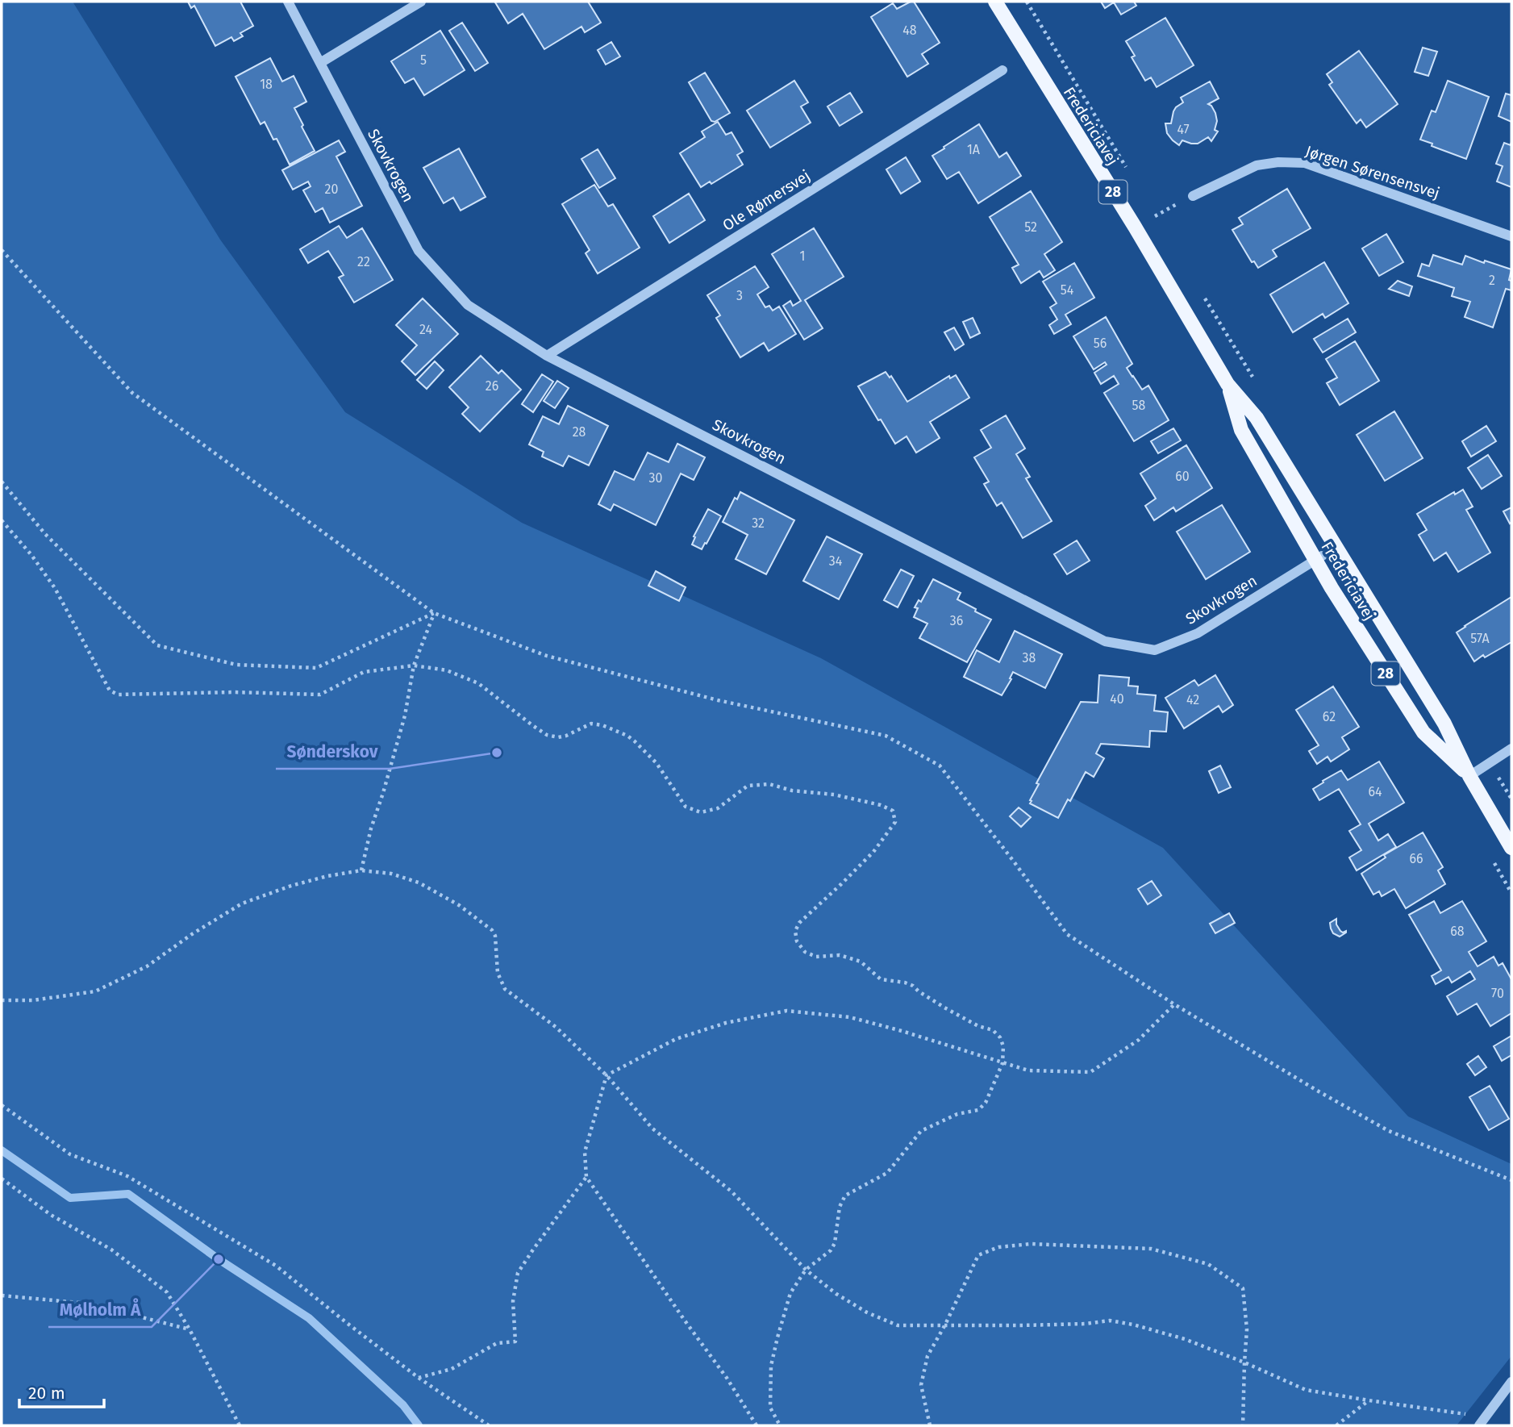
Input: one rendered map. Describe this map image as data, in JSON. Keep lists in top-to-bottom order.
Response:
{
  "streets": {
    "main road": ["Fredericiavej", "28"],
    "street": ["Skovkrogen", "Jørgen Sørensensvej", "Ole Rømersvej"]
  },
  "crossings": [
    ["Fredericiavej", "Skovkrogen"],
    ["Skovkrogen", "Ole Rømersvej"]
  ],
  "places": ["Sønderskov", "Mølholm Å"],
  "house_numbers": [
    "48",
    "5",
    "18",
    "47",
    "1A",
    "20",
    "52",
    "1",
    "22",
    "2",
    "54",
    "3",
    "24",
    "56",
    "26",
    "58",
    "28",
    "60",
    "30",
    "32",
    "34",
    "36",
    "57A",
    "38",
    "40",
    "42",
    "62",
    "64",
    "66",
    "68",
    "70"
  ],
  "scale_bar": "20 m"
}
